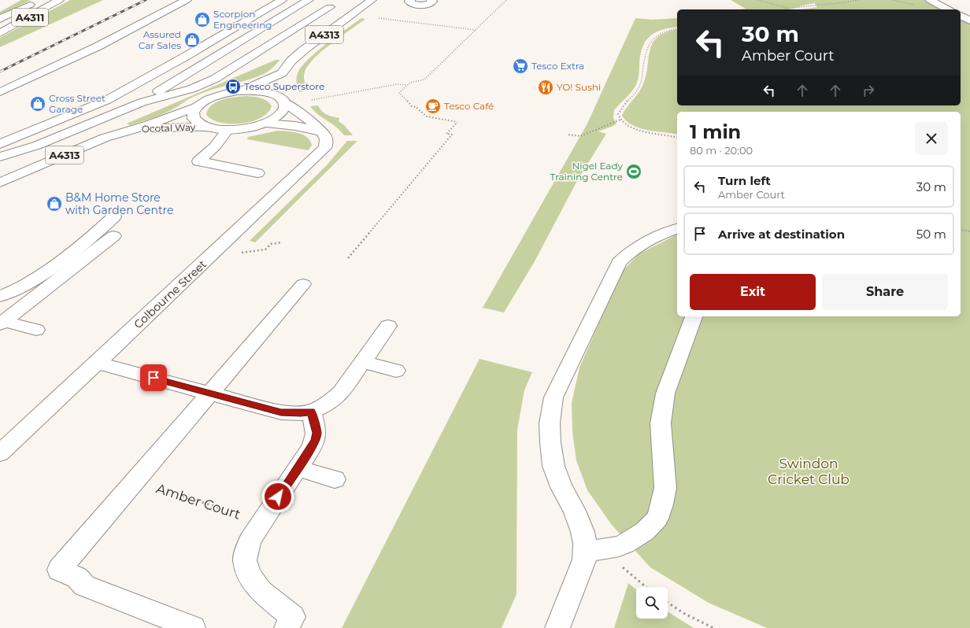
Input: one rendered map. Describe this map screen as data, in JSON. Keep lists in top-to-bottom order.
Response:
{
  "streets": {
    "street": [
      "A4311",
      "A4313",
      "Ocotal Way",
      "Colbourne Street"
    ],
    "path": ["Amber Court"]
  },
  "crossings": [
    ["A4313", "Ocotal Way"],
    ["A4313", "Colbourne Street"]
  ],
  "parks": ["Swindon Cricket Club"],
  "places": {
    "shop": [
      "Scorpion Engineering",
      "Assured Car Sales",
      "Cross Street Garage",
      "B&M Home Store with Garden Centre"
    ],
    "supermarket": ["Tesco Extra"],
    "bus stop": ["Tesco Superstore"],
    "restaurant": ["YO! Sushi"],
    "cafe": ["Tesco Café"],
    "sports": ["Nigel Eady Training Centre"]
  },
  "page": {
    "turn": ["30 m", "Amber Court"],
    "heading": ["1 min", "80 m · 20:00"],
    "list": [
      {
        "name": "Turn left",
        "note": "Amber Court",
        "value": "30 m"
      },
      {
        "name": "Arrive at destination",
        "value": "50 m"
      }
    ],
    "buttons": ["Exit", "Share"]
  }
}
